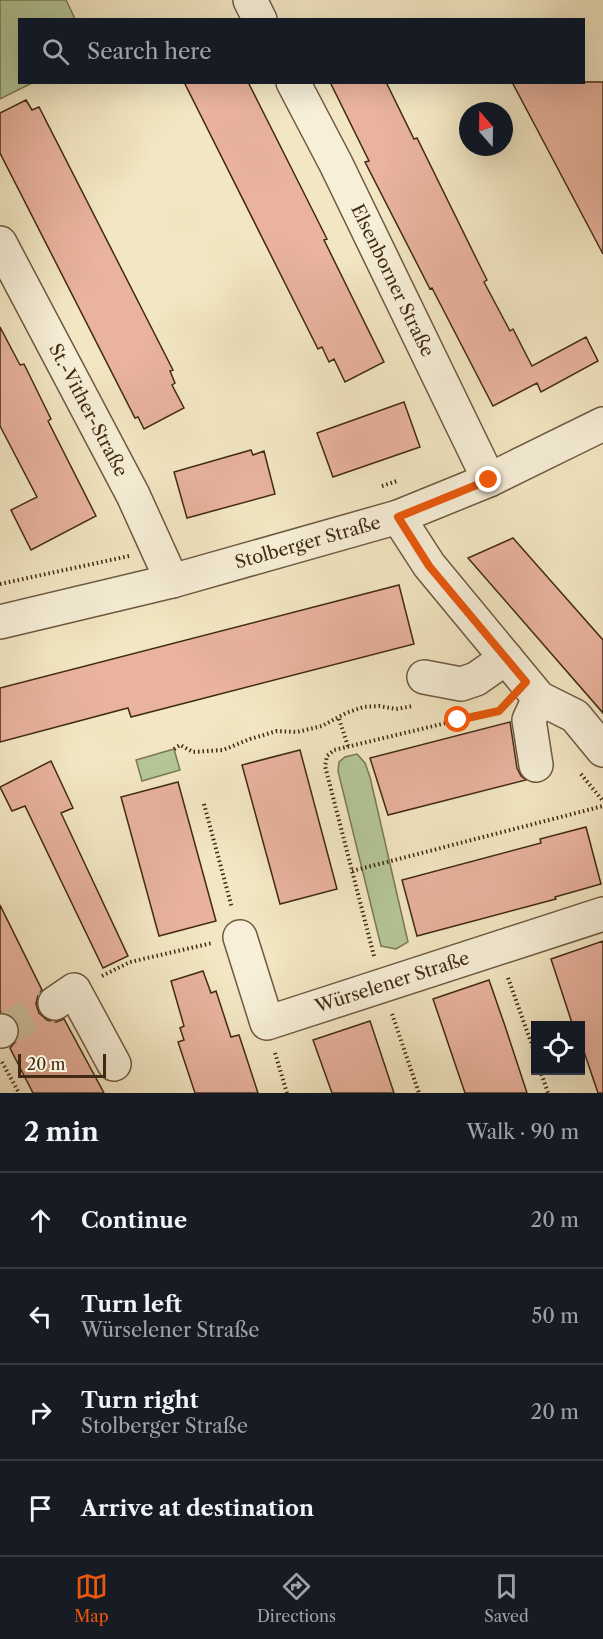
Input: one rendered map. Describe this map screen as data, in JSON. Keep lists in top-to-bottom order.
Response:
{
  "streets": {
    "street": [
      "Elsenborner Straße",
      "St.-Vither-Straße",
      "Stolberger Straße",
      "Würselener Straße"
    ]
  },
  "crossings": [
    ["Elsenborner Straße", "Stolberger Straße"],
    ["St.-Vither-Straße", "Stolberger Straße"]
  ],
  "scale_bar": "20 m",
  "north": "top",
  "page": {
    "search": "Search here",
    "scale": "20 m",
    "heading": ["2 min", "Walk · 90 m"],
    "list": [
      ["Continue", "20 m"],
      ["Turn left", "Würselener Straße", "50 m"],
      ["Turn right", "Stolberger Straße", "20 m"],
      "Arrive at destination"
    ],
    "nav": ["Map", "Directions", "Saved"]
  }
}
